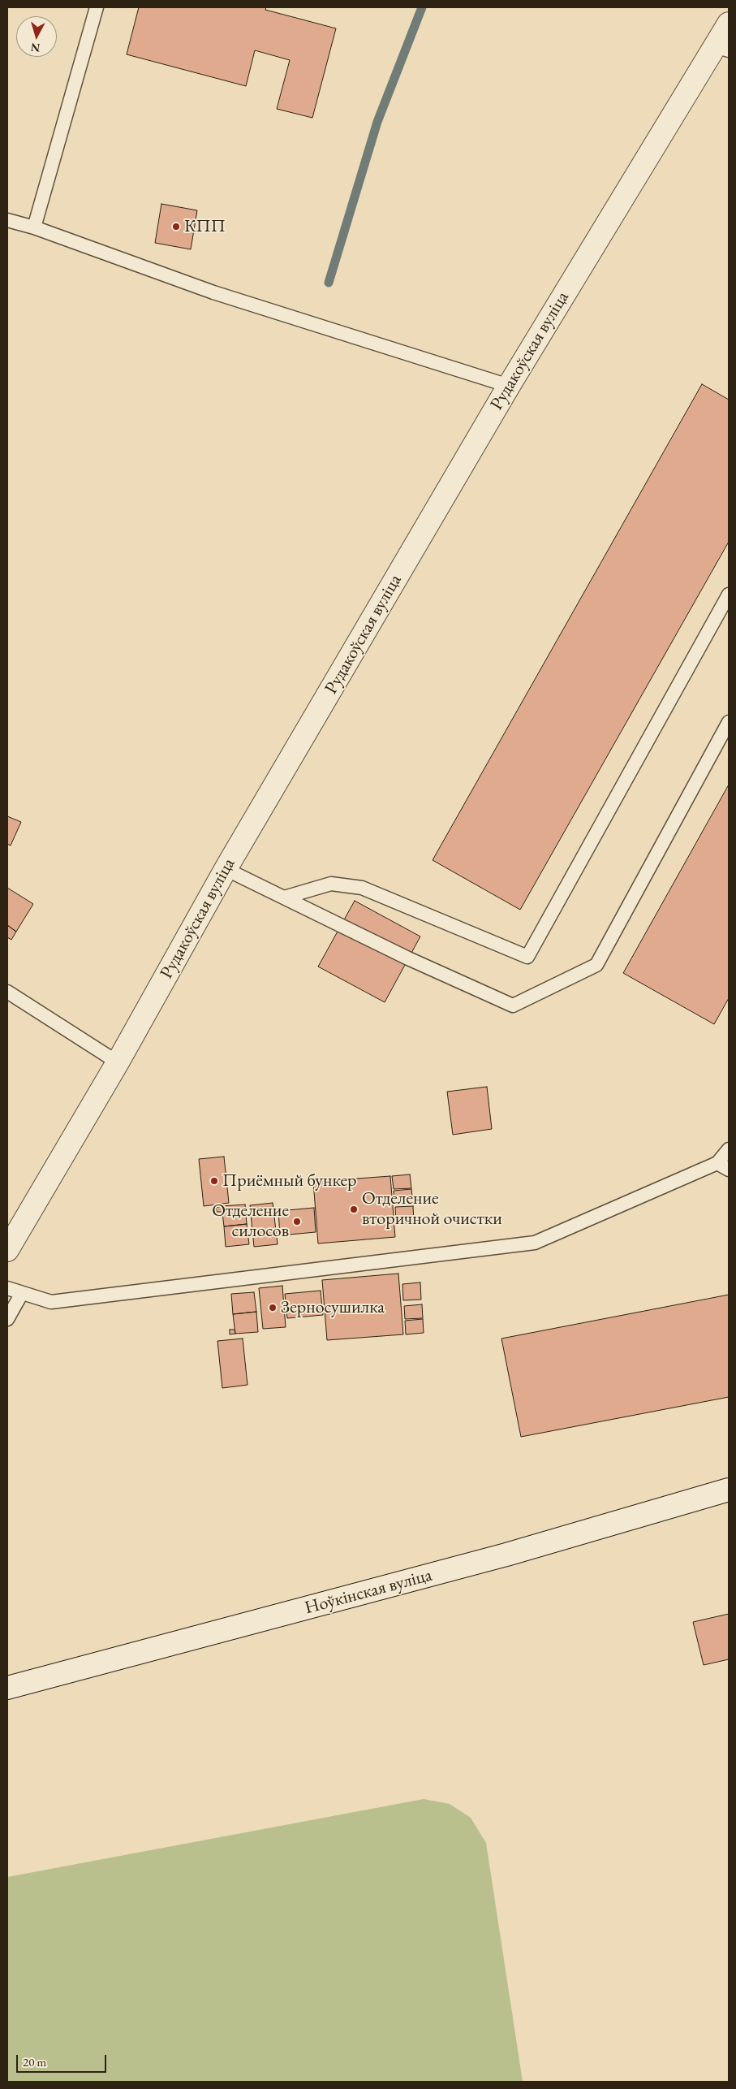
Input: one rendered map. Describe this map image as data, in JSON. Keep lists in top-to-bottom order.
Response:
{
  "streets": {
    "street": ["Рудакоўская вуліца", "Ноўкінская вуліца"]
  },
  "places": [
    "КПП",
    "Приёмный бункер",
    "Отделение вторичной очистки",
    "Отделение силосов",
    "Зерносушилка"
  ],
  "scale_bar": "20 m",
  "north": "bottom"
}
